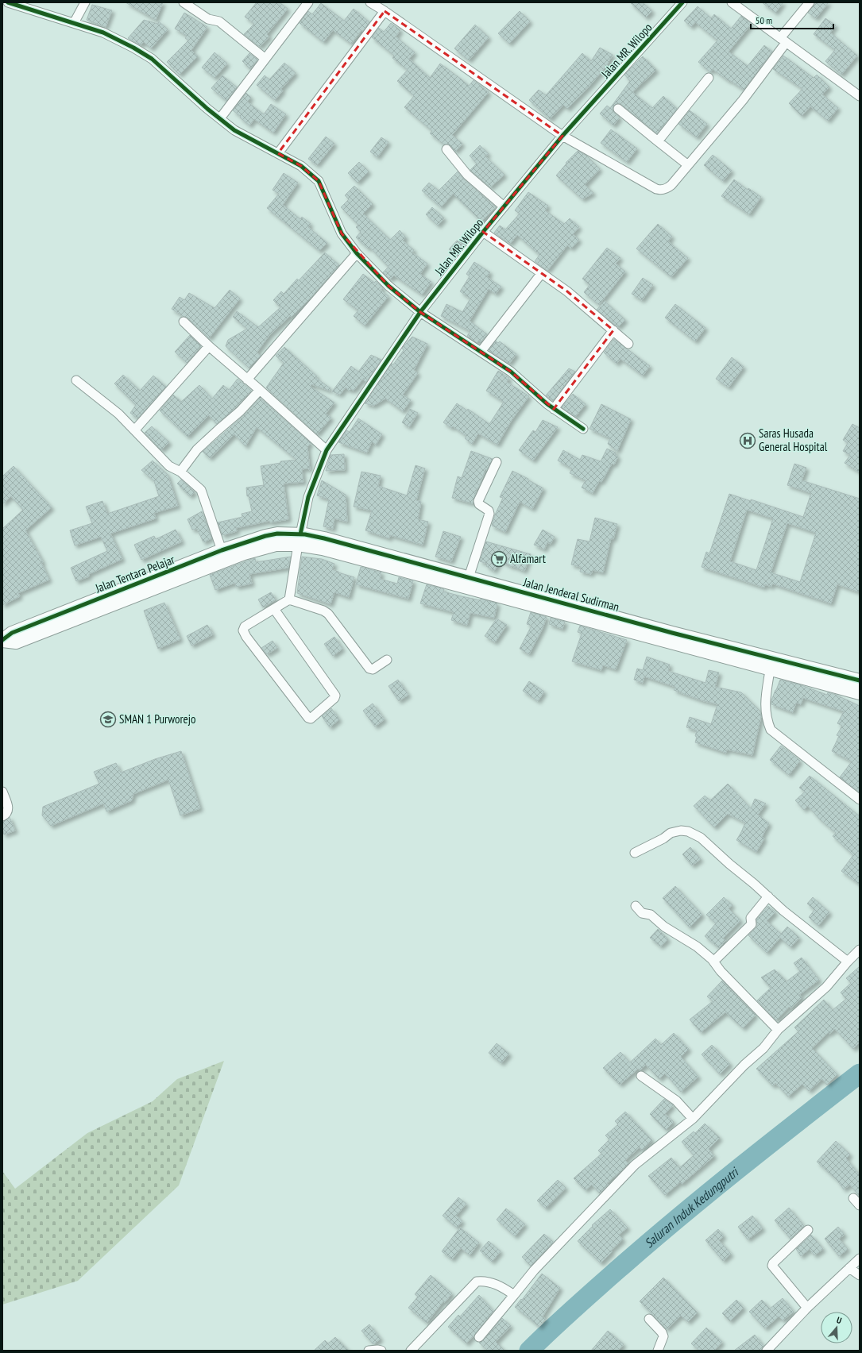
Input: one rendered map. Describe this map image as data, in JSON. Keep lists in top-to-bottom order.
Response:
{
  "streets": {
    "main road": ["Jalan Tentara Pelajar", "Jalan Jenderal Sudirman"],
    "street": ["Jalan MR. Wilopo"]
  },
  "crossings": [
    ["Jalan MR. Wilopo", "Jalan Jenderal Sudirman"],
    ["Jalan Tentara Pelajar", "Jalan Jenderal Sudirman"]
  ],
  "water": ["Saluran Induk Kedungputri"],
  "places": {
    "hospital": ["Saras Husada General Hospital"],
    "supermarket": ["Alfamart"],
    "school or university": ["SMAN 1 Purworejo"]
  },
  "scale_bar": "50 m",
  "north": "top"
}
